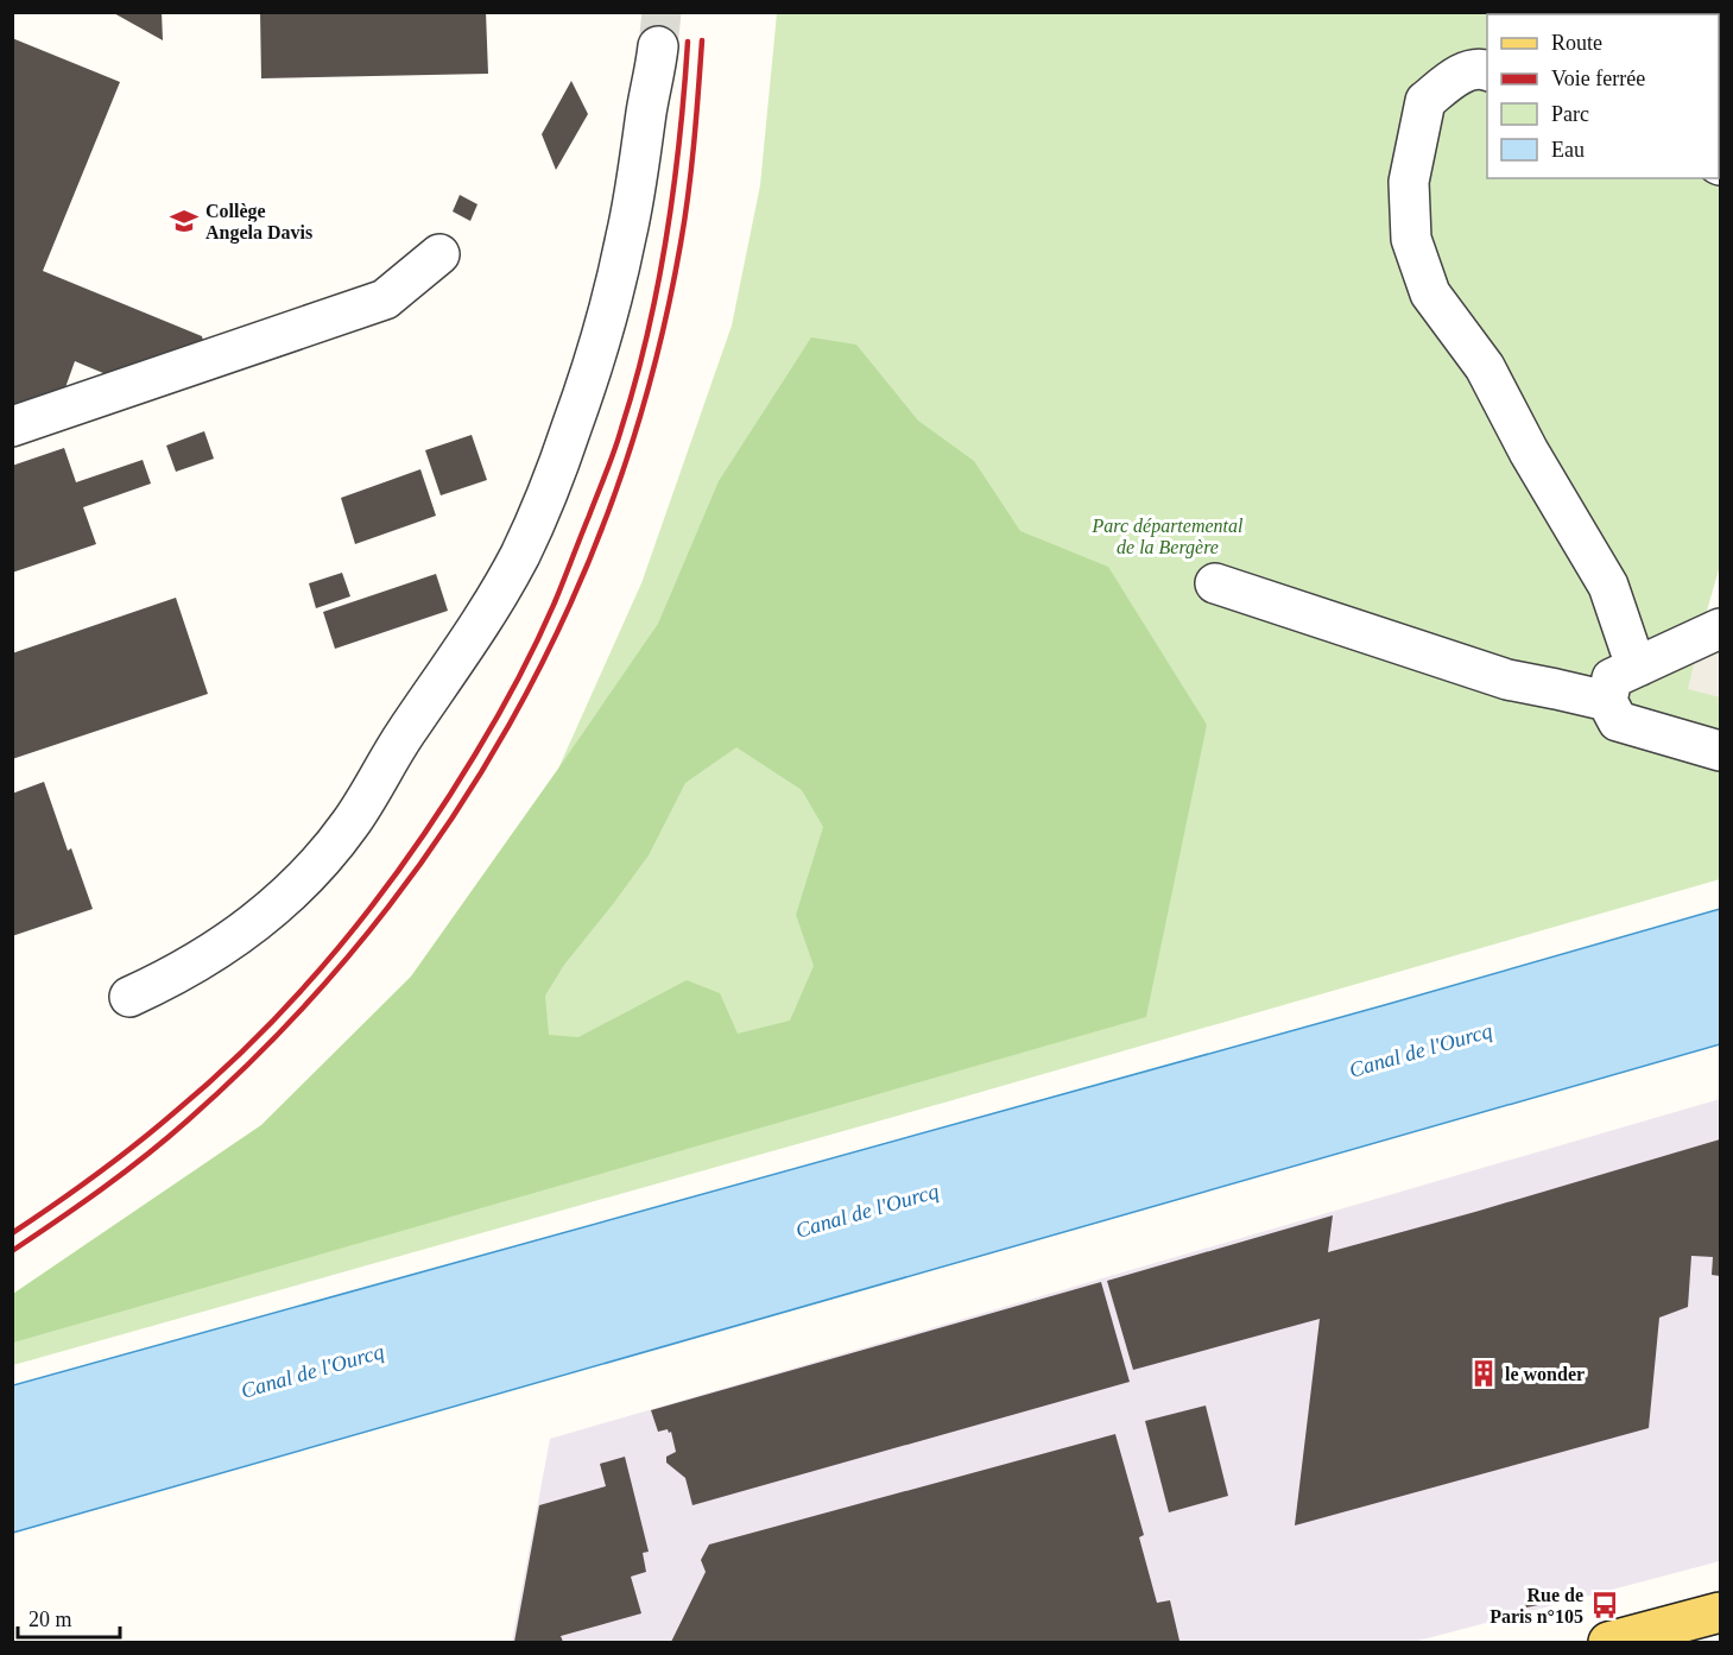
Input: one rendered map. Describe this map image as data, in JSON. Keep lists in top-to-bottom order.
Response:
{
  "water": ["Canal de l'Ourcq"],
  "parks": ["Parc départemental de la Bergère"],
  "places": {
    "school or university": ["Collège Angela Davis"],
    "building": ["le wonder"],
    "bus stop": ["Rue de Paris n°105"]
  },
  "legend": [
    "Route",
    "Voie ferrée",
    "Parc",
    "Eau"
  ],
  "scale_bar": "20 m"
}
